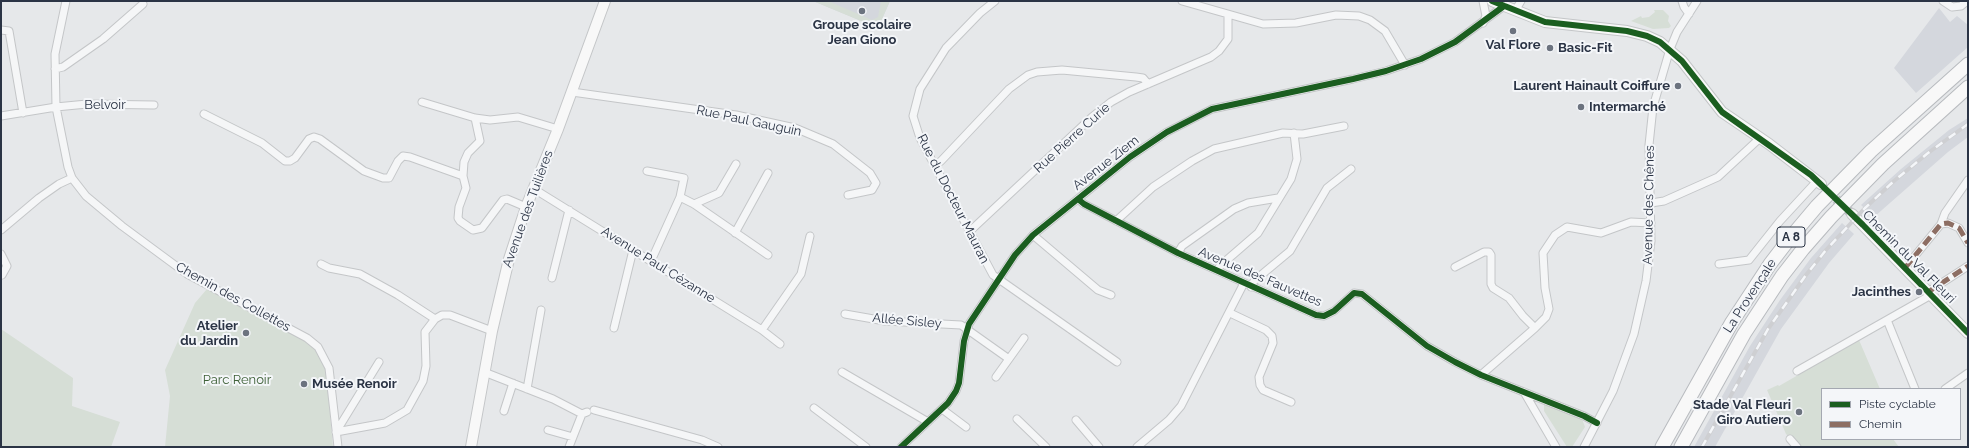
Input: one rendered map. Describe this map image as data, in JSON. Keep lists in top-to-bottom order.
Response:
{
  "streets": {
    "highway": ["A 8", "La Provençale"],
    "street": [
      "Belvoir",
      "Rue Paul Gauguin",
      "Rue Pierre Curie",
      "Avenue Ziem",
      "Rue du Docteur Mauran",
      "Avenue des Chênes",
      "Avenue des Tuilières",
      "Chemin du Val Fleuri",
      "Avenue Paul Cézanne",
      "Avenue des Fauvettes",
      "Chemin des Collettes",
      "Allée Sisley"
    ]
  },
  "crossings": [
    ["Belvoir", "Chemin des Collettes"],
    ["Rue Paul Gauguin", "Avenue des Tuilières"],
    ["Rue Pierre Curie", "Rue du Docteur Mauran"],
    ["Avenue Ziem", "Rue du Docteur Mauran"],
    ["Avenue Ziem", "Avenue des Fauvettes"],
    ["Avenue Ziem", "Allée Sisley"],
    ["Avenue des Chênes", "Avenue des Fauvettes"],
    ["Avenue des Tuilières", "Avenue Paul Cézanne"]
  ],
  "parks": ["Parc Renoir"],
  "places": [
    "Groupe scolaire Jean Giono",
    "Val Flore",
    "Basic-Fit",
    "Laurent Hainault Coiffure",
    "Intermarché",
    "Jacinthes",
    "Atelier du Jardin",
    "Musée Renoir",
    "Stade Val Fleuri Giro Autiero"
  ],
  "legend": ["Piste cyclable", "Chemin"]
}
